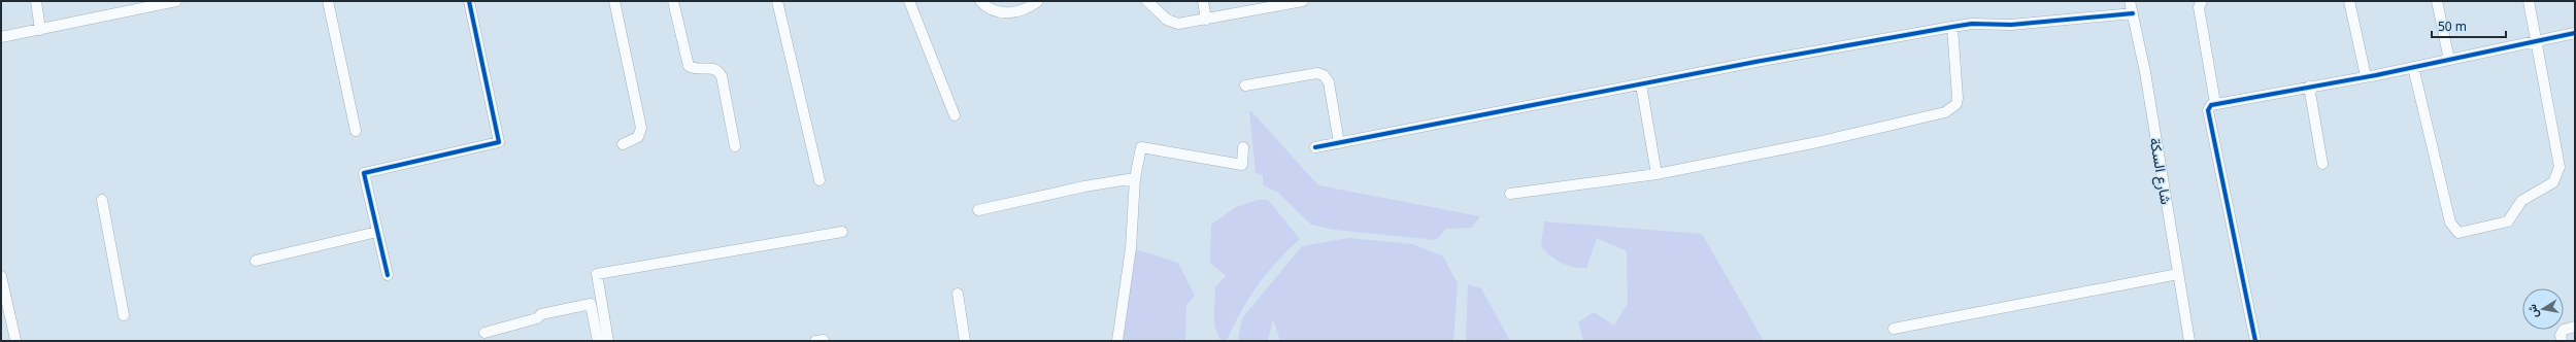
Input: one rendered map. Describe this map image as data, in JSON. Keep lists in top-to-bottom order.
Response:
{
  "streets": {
    "street": ["شارع السكة"]
  },
  "scale_bar": "50 m",
  "north": "left"
}
